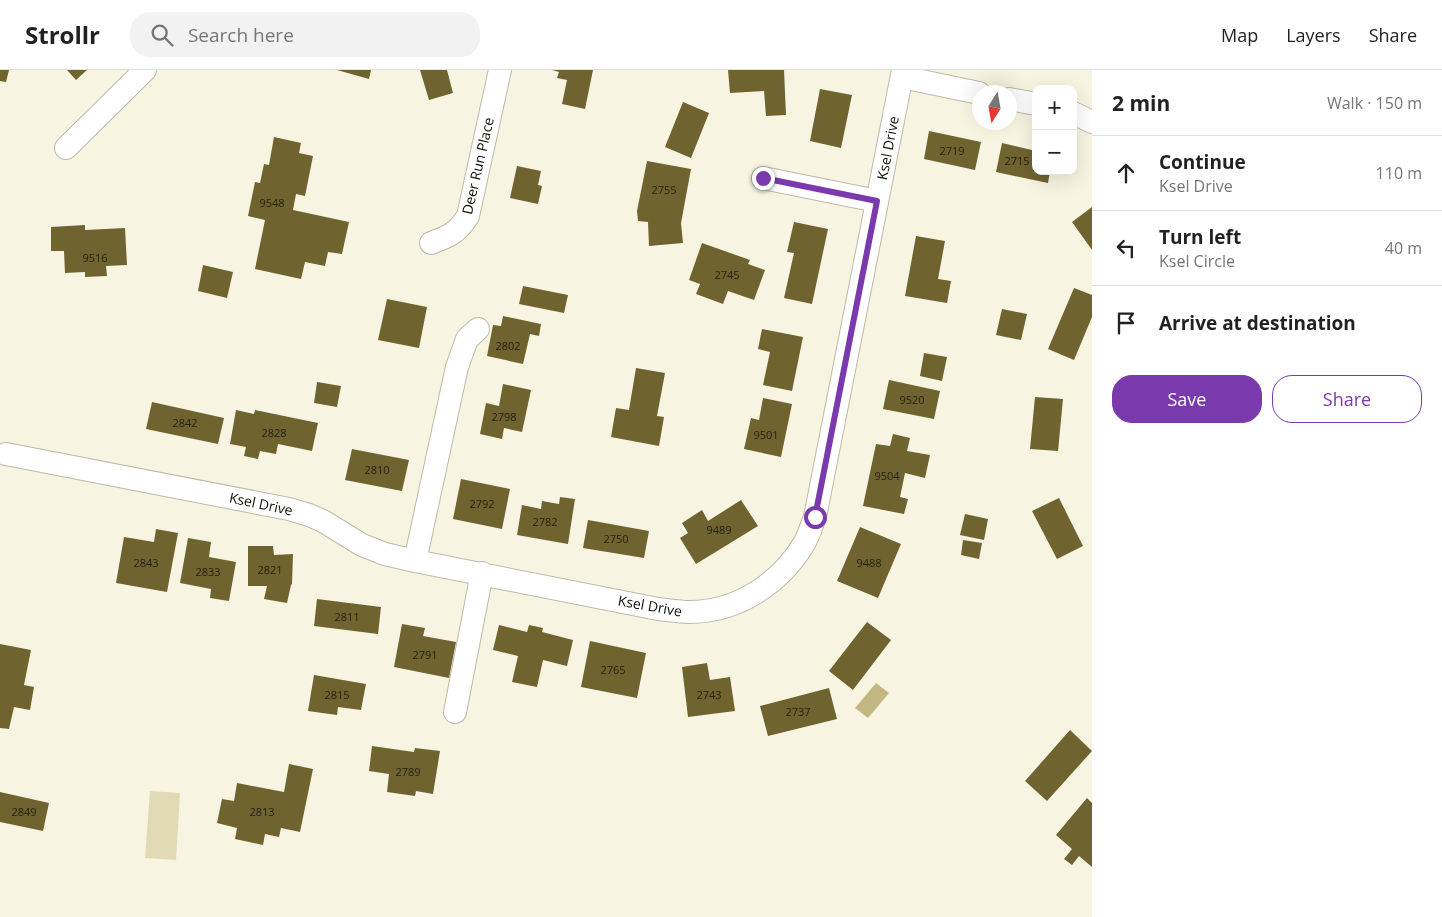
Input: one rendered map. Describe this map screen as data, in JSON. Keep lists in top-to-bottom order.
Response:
{
  "streets": {
    "street": ["Ksel Drive", "Deer Run Place"]
  },
  "house_numbers": [
    "2719",
    "2715",
    "2755",
    "9548",
    "9516",
    "2745",
    "2802",
    "9520",
    "2798",
    "2842",
    "2828",
    "9501",
    "2810",
    "9504",
    "2792",
    "2782",
    "9489",
    "2750",
    "2843",
    "9488",
    "2821",
    "2833",
    "2811",
    "2791",
    "2765",
    "2815",
    "2743",
    "2737",
    "2789",
    "2849",
    "2813"
  ],
  "north": "bottom",
  "page": {
    "header": "Strollr",
    "search": "Search here",
    "nav": ["Map", "Layers", "Share"],
    "heading": ["2 min", "Walk · 150 m"],
    "map_buttons": ["+", "−"],
    "list": [
      ["Continue", "Ksel Drive", "110 m"],
      ["Turn left", "Ksel Circle", "40 m"],
      "Arrive at destination"
    ],
    "buttons": ["Save", "Share"]
  }
}
